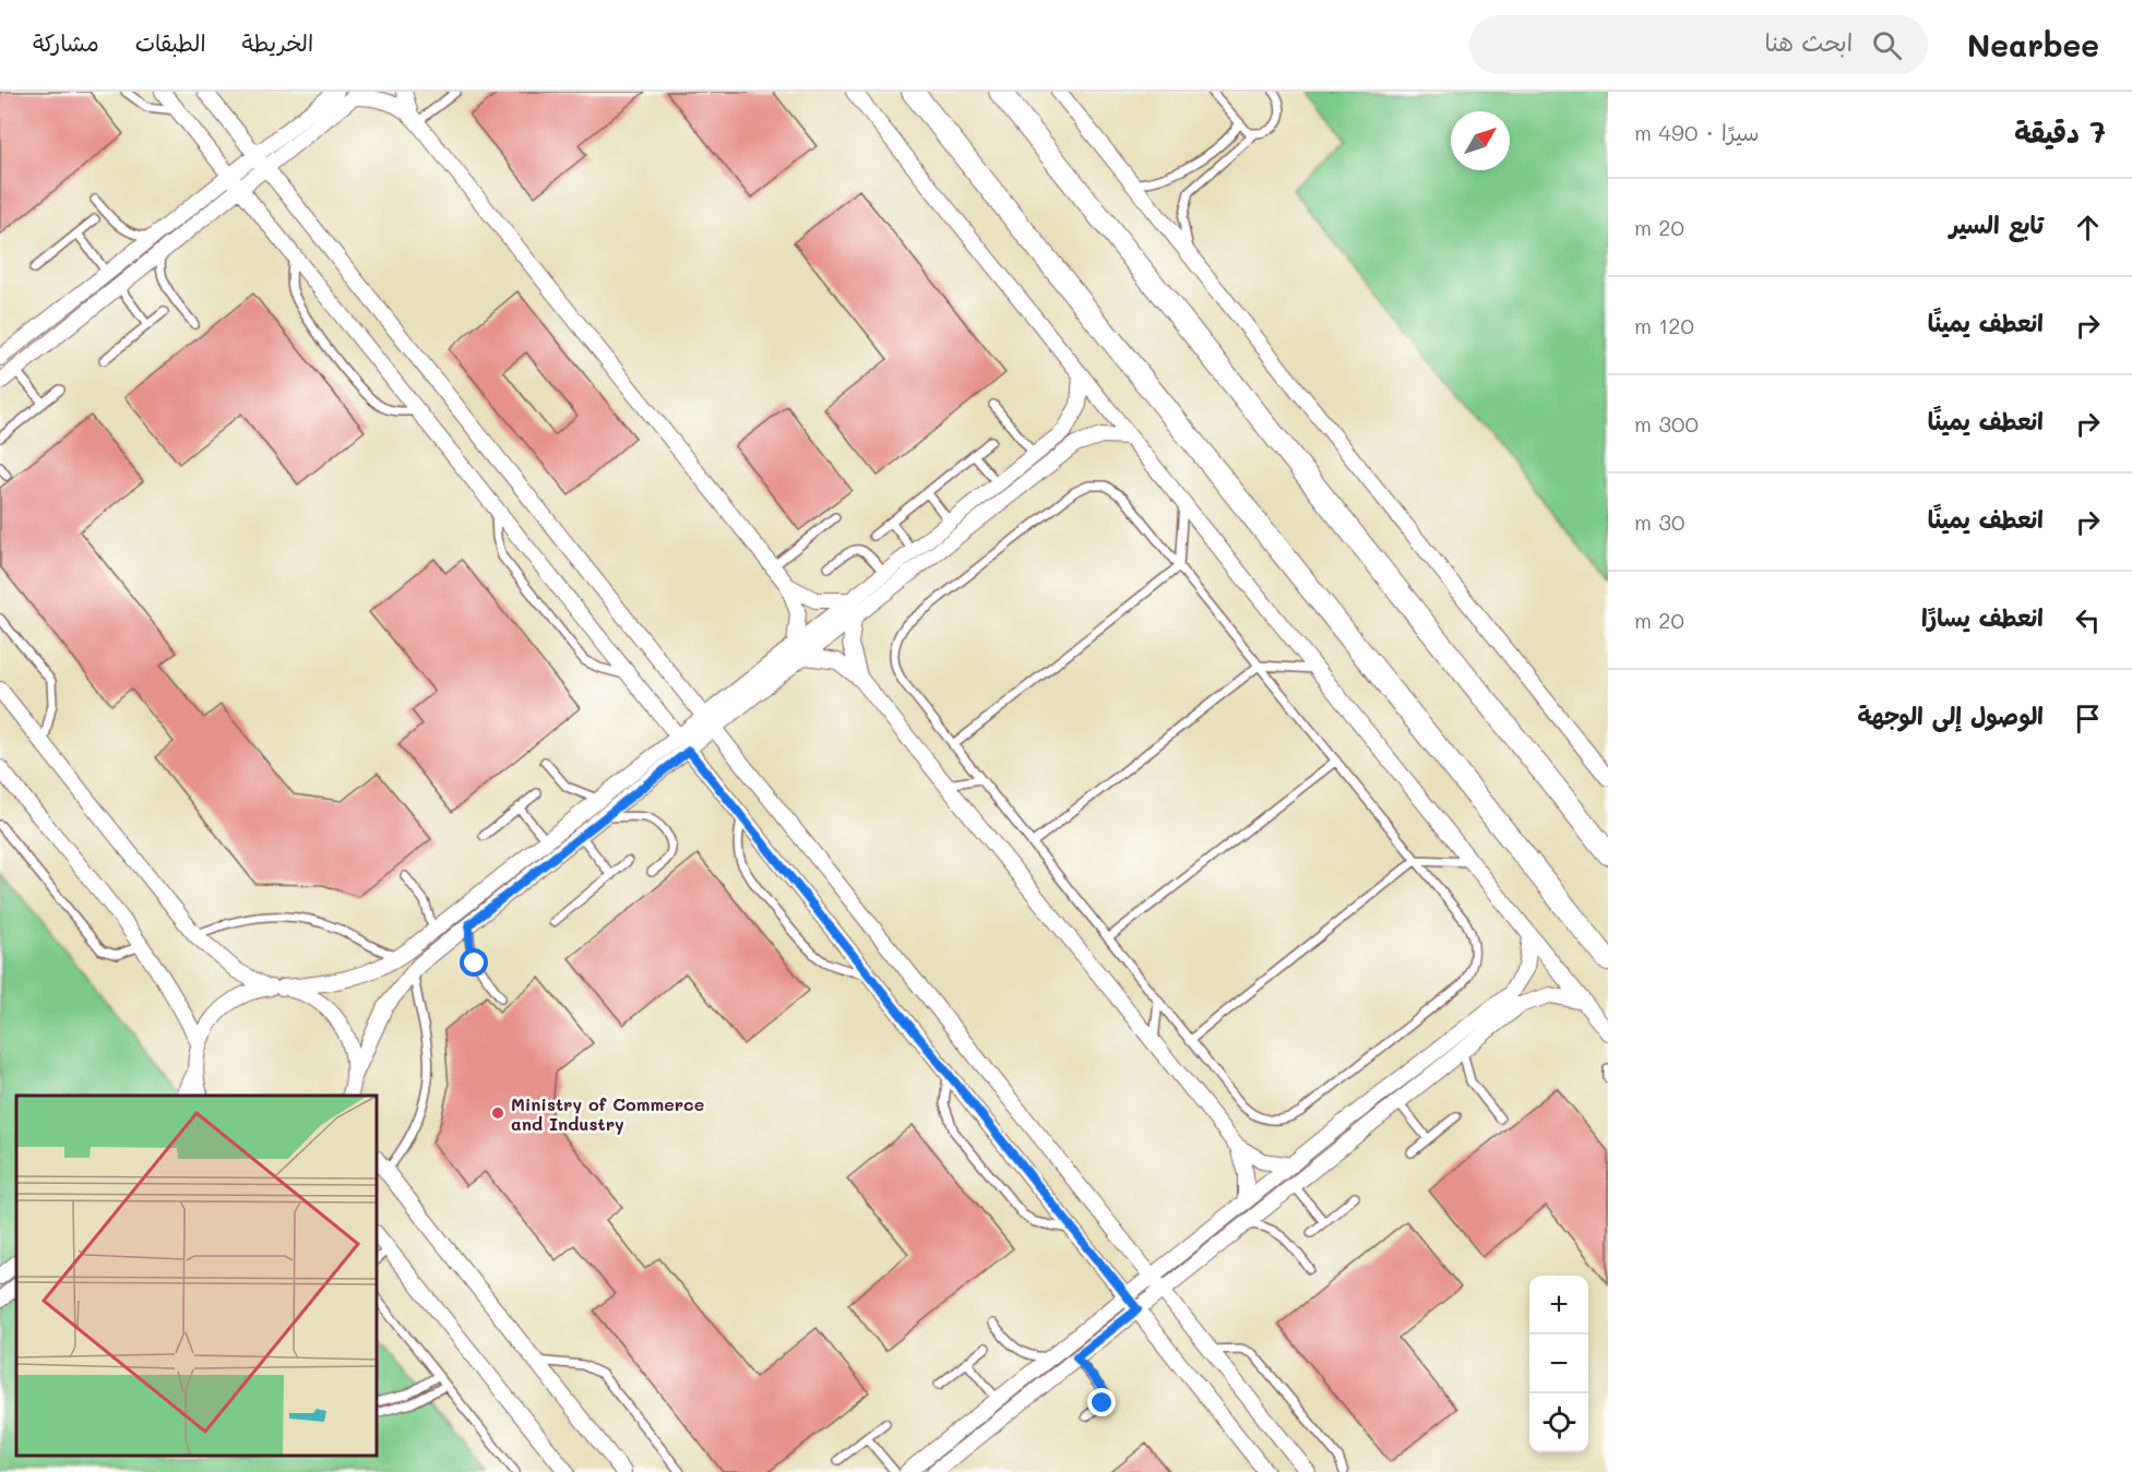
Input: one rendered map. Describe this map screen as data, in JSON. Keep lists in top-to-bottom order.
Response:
{
  "places": ["Ministry of Commerce and Industry"],
  "north": "top right",
  "page": {
    "header": "Nearbee",
    "search": "ابحث هنا",
    "nav": ["الخريطة", "الطبقات", "مشاركة"],
    "heading": ["7 دقيقة", "سيرًا · 490 m"],
    "list": [
      ["تابع السير", "20 m"],
      ["انعطف يمينًا", "120 m"],
      ["انعطف يمينًا", "300 m"],
      ["انعطف يمينًا", "30 m"],
      ["انعطف يسارًا", "20 m"],
      "الوصول إلى الوجهة"
    ],
    "map_buttons": ["+", "−"]
  }
}
